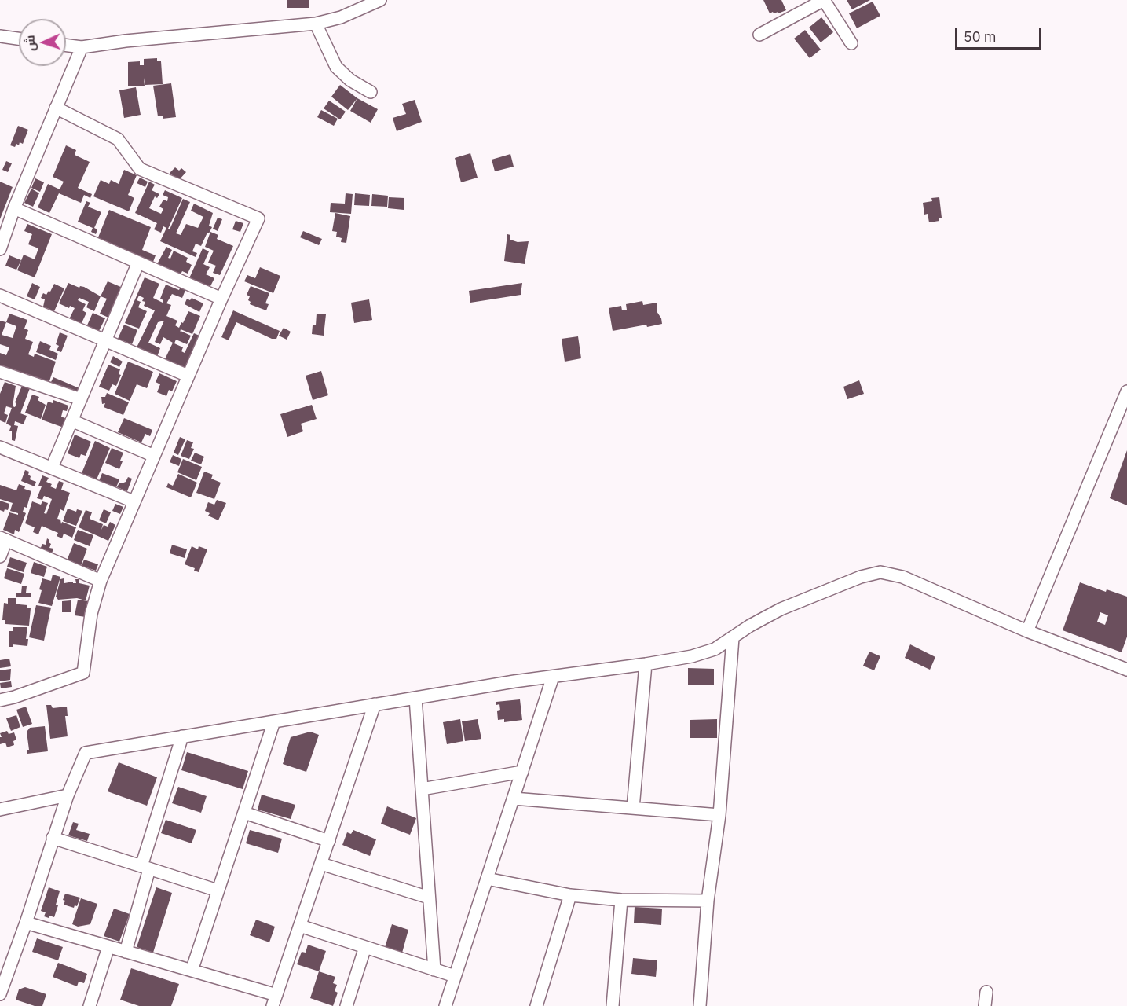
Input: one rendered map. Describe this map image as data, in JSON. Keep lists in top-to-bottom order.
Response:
{
  "scale_bar": "50 m",
  "north": "left"
}
